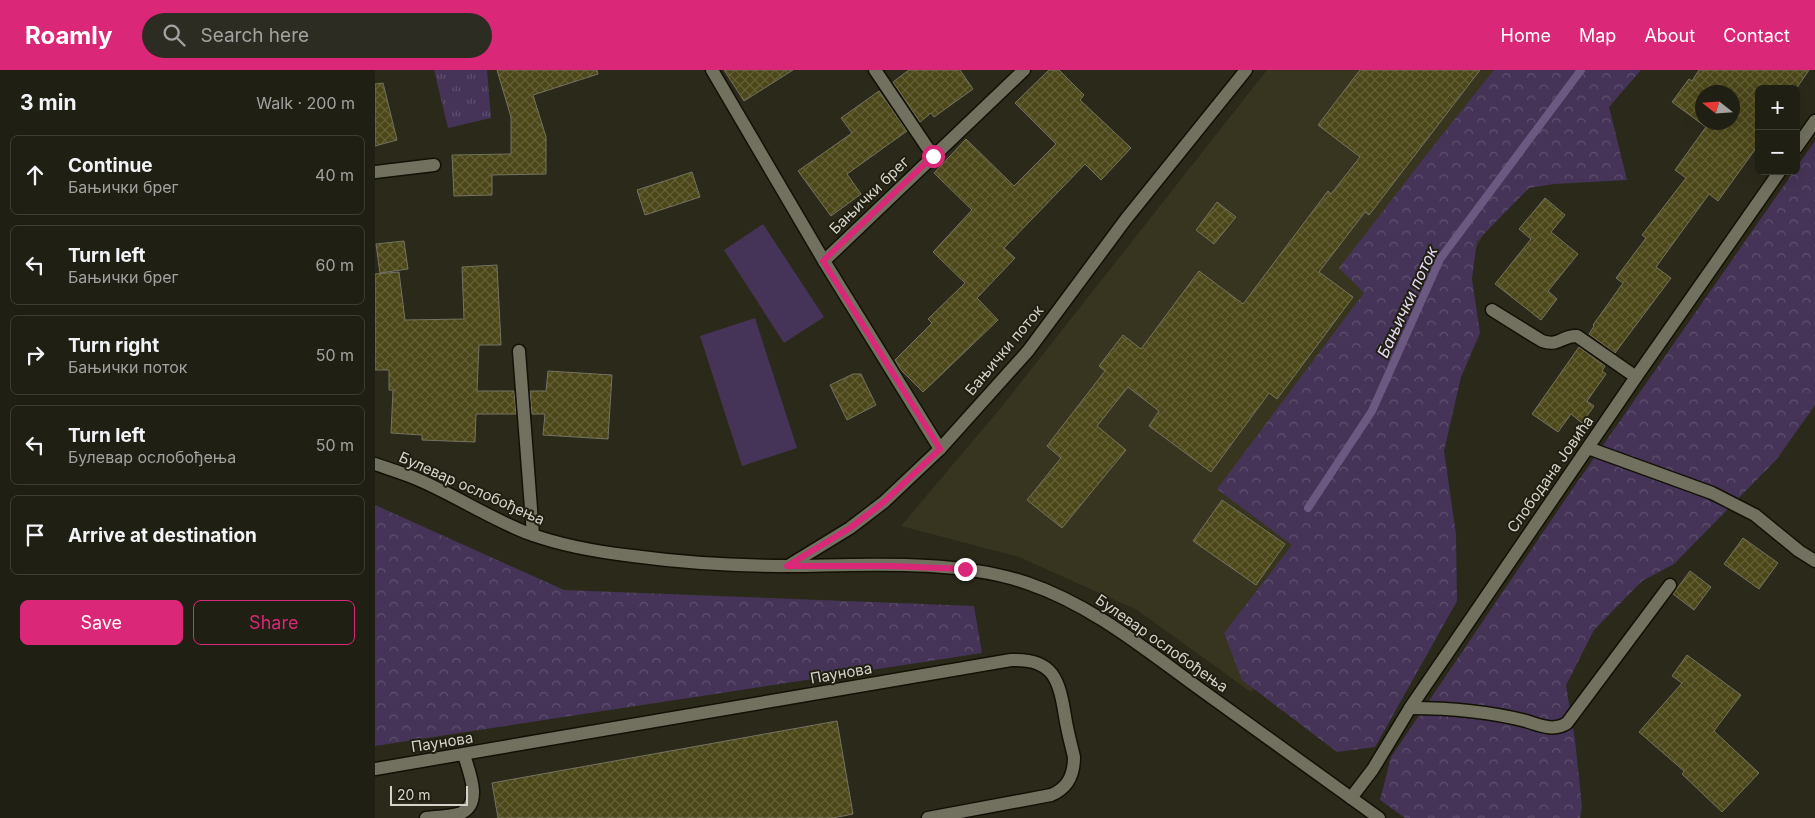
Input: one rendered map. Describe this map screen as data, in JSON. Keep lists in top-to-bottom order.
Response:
{
  "streets": {
    "street": [
      "Бањички брег",
      "Бањички поток",
      "Слободана Јовића",
      "Булевар ослобођења",
      "Паунова"
    ]
  },
  "crossings": [
    ["Бањички брег", "Бањички поток"],
    ["Бањички поток", "Булевар ослобођења"],
    ["Слободана Јовића", "Булевар ослобођења"]
  ],
  "water": ["Бањички поток"],
  "scale_bar": "20 m",
  "north": "left",
  "page": {
    "header": "Roamly",
    "search": "Search here",
    "nav": [
      "Home",
      "Map",
      "About",
      "Contact"
    ],
    "heading": ["3 min", "Walk · 200 m"],
    "map_buttons": ["+", "−"],
    "list": [
      ["Continue", "Бањички брег", "40 m"],
      ["Turn left", "Бањички брег", "60 m"],
      ["Turn right", "Бањички поток", "50 m"],
      ["Turn left", "Булевар ослобођења", "50 m"],
      "Arrive at destination"
    ],
    "buttons": ["Save", "Share"],
    "scale": "20 m"
  }
}
